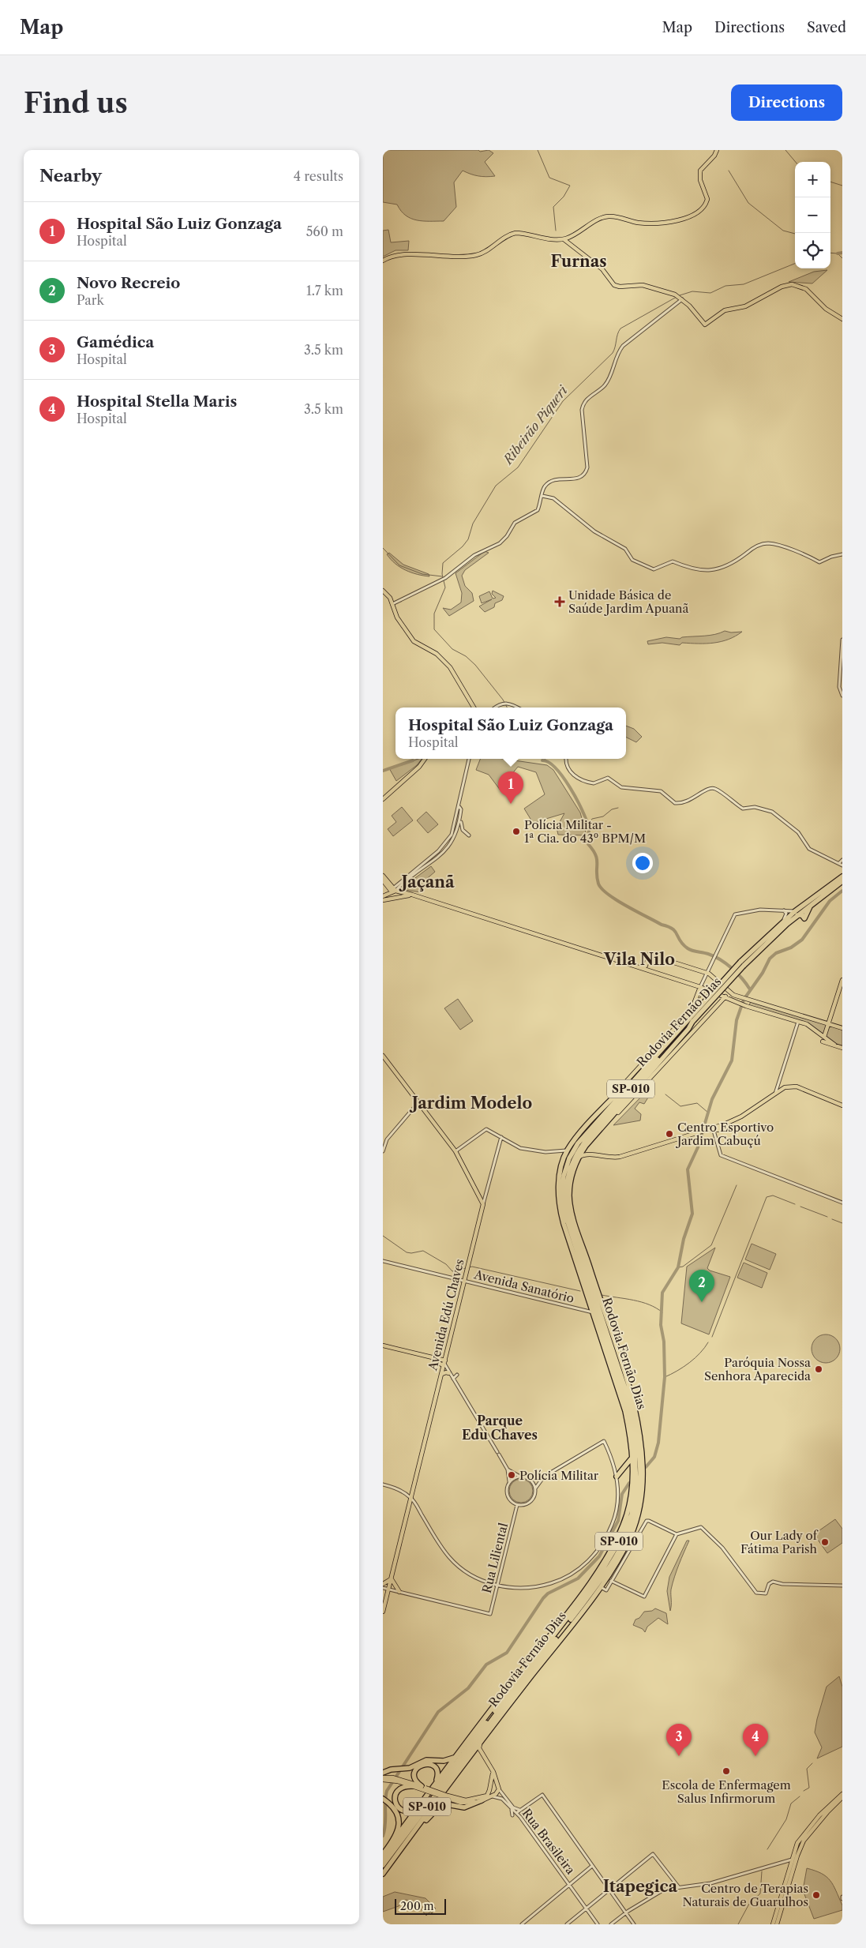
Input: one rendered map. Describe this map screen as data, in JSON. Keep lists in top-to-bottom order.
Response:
{
  "streets": {
    "highway": ["Rodovia Fernão Dias", "SP-010"],
    "main road": ["Avenida Edú Chaves", "Rua Brasileira"],
    "street": ["Avenida Sanatório", "Rua Liliental"]
  },
  "crossings": [
    ["SP-010", "Avenida Sanatório"],
    ["SP-010", "Rua Brasileira"],
    ["Avenida Sanatório", "Avenida Edú Chaves"]
  ],
  "districts": [
    "Furnas",
    "Jaçanã",
    "Vila Nilo",
    "Jardim Modelo",
    "Parque Edu Chaves",
    "Itapegica"
  ],
  "water": ["Ribeirão Piqueri"],
  "places": {
    "health": ["Unidade Básica de Saúde Jardim Apuanã"],
    "other": [
      "Polícia Militar - 1ª Cia. do 43º BPM/M",
      "Centro Esportivo Jardim Cabuçú",
      "Paróquia Nossa Senhora Aparecida",
      "Polícia Militar",
      "Our Lady of Fátima Parish",
      "Escola de Enfermagem Salus Infirmorum",
      "Centro de Terapias Naturais de Guarulhos"
    ]
  },
  "scale_bar": "200 m",
  "page": {
    "header": "Map",
    "nav": ["Map", "Directions", "Saved"],
    "buttons": "Directions",
    "title": "Find us",
    "heading": ["Nearby", "4 results"],
    "map_buttons": ["+", "−"],
    "list": [
      {
        "mark": "1",
        "name": "Hospital São Luiz Gonzaga",
        "note": "Hospital",
        "value": "560 m"
      },
      {
        "mark": "2",
        "name": "Novo Recreio",
        "note": "Park",
        "value": "1.7 km"
      },
      {
        "mark": "3",
        "name": "Gamédica",
        "note": "Hospital",
        "value": "3.5 km"
      },
      {
        "mark": "4",
        "name": "Hospital Stella Maris",
        "note": "Hospital",
        "value": "3.5 km"
      }
    ],
    "popup": ["Hospital São Luiz Gonzaga", "Hospital"],
    "pins": [
      "1",
      "2",
      "3",
      "4"
    ],
    "scale": "200 m"
  }
}
